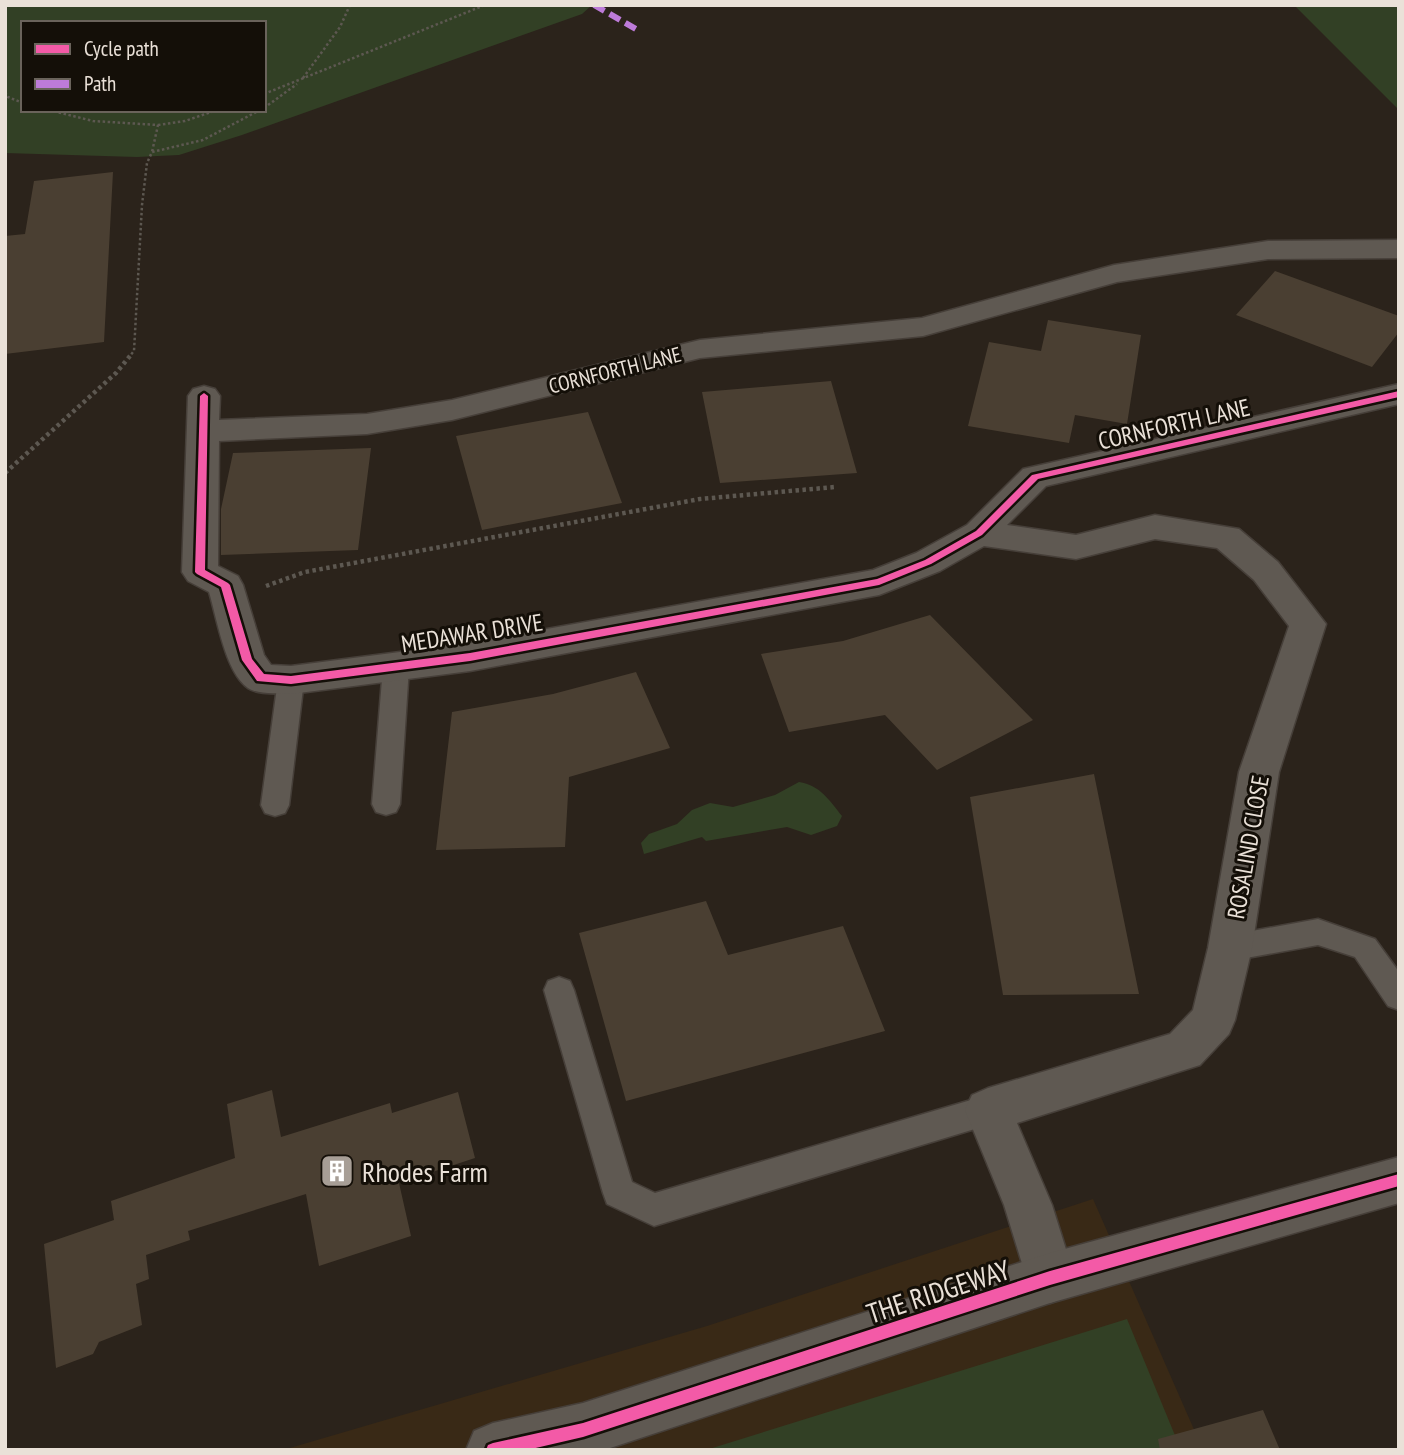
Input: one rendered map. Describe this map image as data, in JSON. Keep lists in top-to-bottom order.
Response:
{
  "streets": {
    "street": [
      "CORNFORTH LANE",
      "MEDAWAR DRIVE",
      "ROSALIND CLOSE",
      "THE RIDGEWAY"
    ]
  },
  "crossings": [
    ["CORNFORTH LANE", "MEDAWAR DRIVE"],
    ["CORNFORTH LANE", "ROSALIND CLOSE"],
    ["MEDAWAR DRIVE", "ROSALIND CLOSE"]
  ],
  "places": {
    "building": ["Rhodes Farm"]
  },
  "legend": ["Cycle path", "Path"]
}
